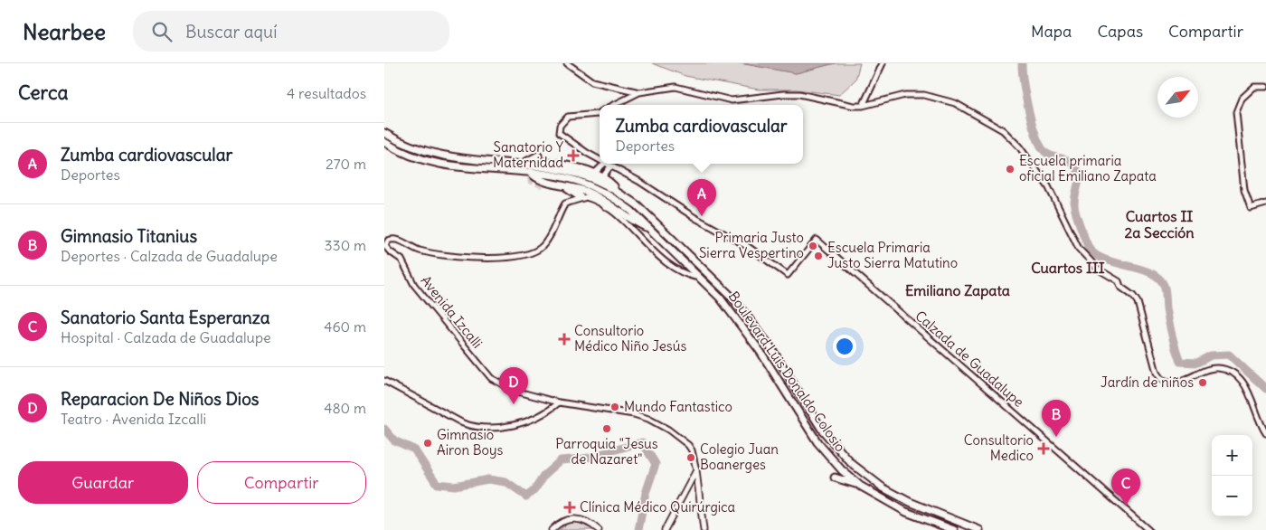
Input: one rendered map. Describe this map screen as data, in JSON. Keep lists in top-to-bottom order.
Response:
{
  "streets": {
    "highway": ["Boulevard Luis Donaldo Colosio"],
    "street": ["Avenida Izcalli", "Calzada de Guadalupe"]
  },
  "districts": ["Cuartos II 2a Sección", "Cuartos III", "Emiliano Zapata"],
  "places": {
    "health": [
      "Sanatorio Y Maternidad",
      "Consultorio Médico Niño Jesús",
      "Consultorio Medico",
      "Clínica Médico Quirúrgica"
    ],
    "other": [
      "Escuela primaria oficial Emiliano Zapata",
      "Primaria Justo Sierra Vespertino",
      "Escuela Primaria Justo Sierra Matutino",
      "Jardín de niños",
      "Mundo Fantastico",
      "Parroquia \"Jesus de Nazaret\"",
      "Gimnasio Airon Boys",
      "Colegio Juan Boanerges"
    ]
  },
  "north": "top right",
  "page": {
    "header": "Nearbee",
    "search": "Buscar aquí",
    "nav": ["Mapa", "Capas", "Compartir"],
    "heading": ["Cerca", "4 resultados"],
    "popup": ["Zumba cardiovascular", "Deportes"],
    "list": [
      {
        "mark": "A",
        "name": "Zumba cardiovascular",
        "note": "Deportes",
        "value": "270 m"
      },
      {
        "mark": "B",
        "name": "Gimnasio Titanius",
        "note": "Deportes · Calzada de Guadalupe",
        "value": "330 m"
      },
      {
        "mark": "C",
        "name": "Sanatorio Santa Esperanza",
        "note": "Hospital · Calzada de Guadalupe",
        "value": "460 m"
      },
      {
        "mark": "D",
        "name": "Reparacion De Niños Dios",
        "note": "Teatro · Avenida Izcalli",
        "value": "480 m"
      }
    ],
    "pins": [
      "A",
      "D",
      "B",
      "C"
    ],
    "map_buttons": ["+", "−"],
    "buttons": ["Guardar", "Compartir"]
  }
}
